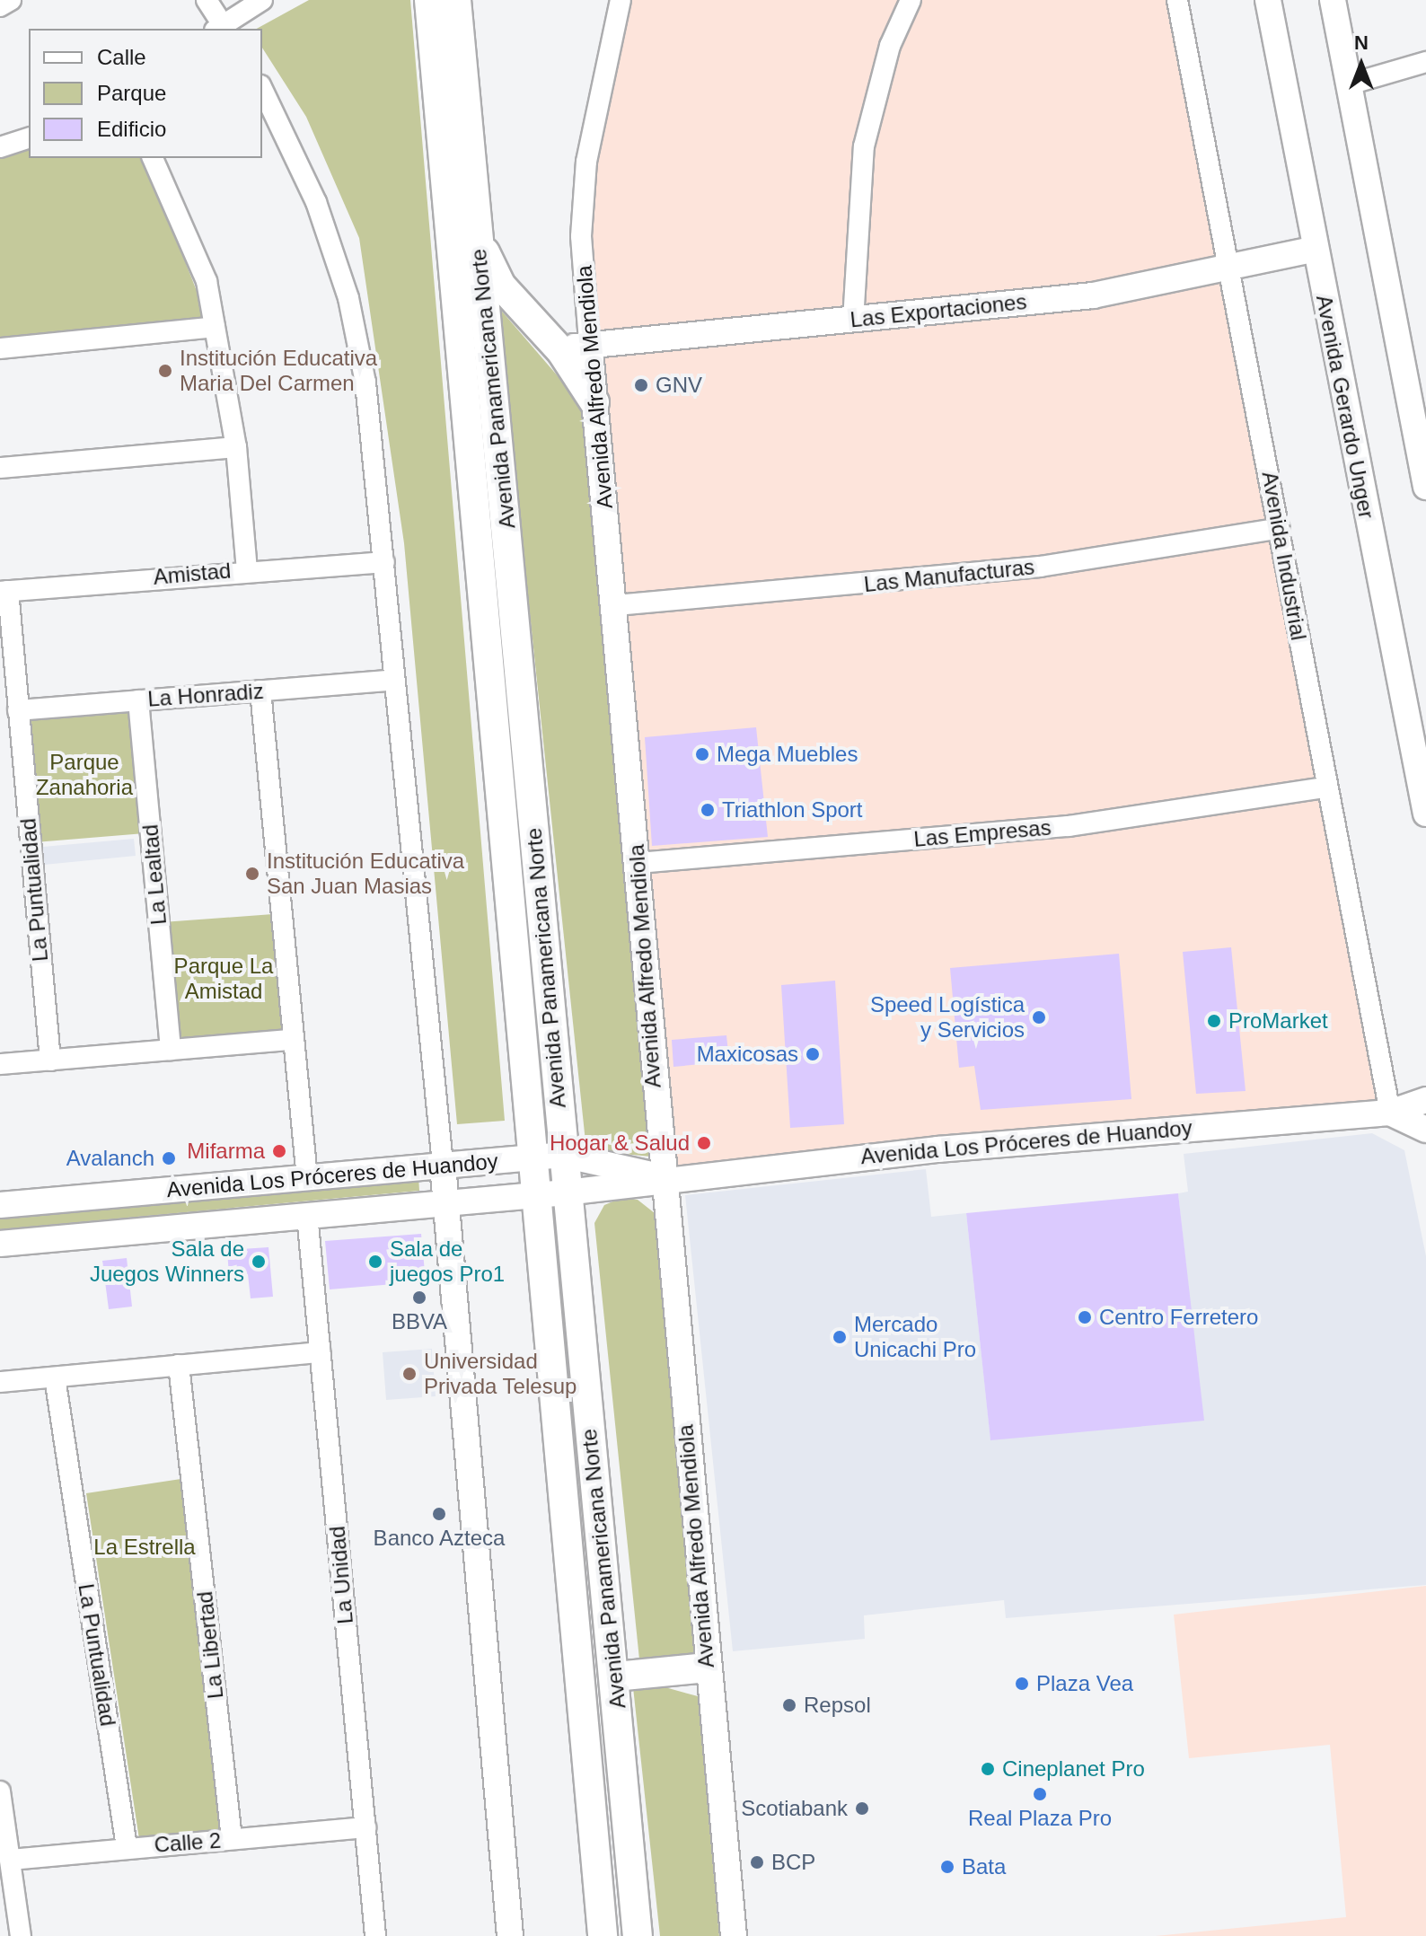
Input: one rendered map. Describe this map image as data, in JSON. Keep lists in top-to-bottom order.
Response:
{
  "streets": {
    "highway": ["Avenida Panamericana Norte"],
    "main road": [
      "Las Exportaciones",
      "Avenida Alfredo Mendiola",
      "Avenida Gerardo Unger",
      "Avenida Los Próceres de Huandoy"
    ],
    "street": [
      "Avenida Industrial",
      "Amistad",
      "Las Manufacturas",
      "La Honradiz",
      "Las Empresas",
      "La Lealtad",
      "La Puntualidad",
      "La Unidad",
      "La Libertad",
      "Calle 2"
    ]
  },
  "crossings": [
    ["Las Exportaciones", "Avenida Alfredo Mendiola"],
    ["Las Exportaciones", "Avenida Gerardo Unger"],
    ["Las Exportaciones", "Avenida Industrial"],
    ["Avenida Alfredo Mendiola", "Las Manufacturas"],
    ["Avenida Alfredo Mendiola", "Las Empresas"],
    ["Avenida Alfredo Mendiola", "Avenida Los Próceres de Huandoy"],
    ["Avenida Panamericana Norte", "Avenida Los Próceres de Huandoy"],
    ["Avenida Industrial", "Las Manufacturas"],
    ["Avenida Industrial", "Las Empresas"],
    ["Avenida Industrial", "Avenida Los Próceres de Huandoy"],
    ["Amistad", "La Puntualidad"],
    ["La Honradiz", "La Lealtad"],
    ["La Honradiz", "La Puntualidad"],
    ["La Puntualidad", "Calle 2"],
    ["Avenida Los Próceres de Huandoy", "La Unidad"],
    ["La Unidad", "Calle 2"],
    ["La Libertad", "Calle 2"]
  ],
  "parks": ["Parque Zanahoria", "Parque La Amistad", "La Estrella"],
  "places": [
    "Institución Educativa Maria Del Carmen",
    "GNV",
    "Mega Muebles",
    "Triathlon Sport",
    "Institución Educativa San Juan Masias",
    "Speed Logística y Servicios",
    "ProMarket",
    "Maxicosas",
    "Hogar & Salud",
    "Mifarma",
    "Avalanch",
    "Sala de Juegos Winners",
    "Sala de juegos Pro1",
    "BBVA",
    "Centro Ferretero",
    "Mercado Unicachi Pro",
    "Universidad Privada Telesup",
    "Banco Azteca",
    "Plaza Vea",
    "Repsol",
    "Cineplanet Pro",
    "Real Plaza Pro",
    "Scotiabank",
    "BCP",
    "Bata"
  ],
  "legend": ["Calle", "Parque", "Edificio"],
  "north": "top"
}
